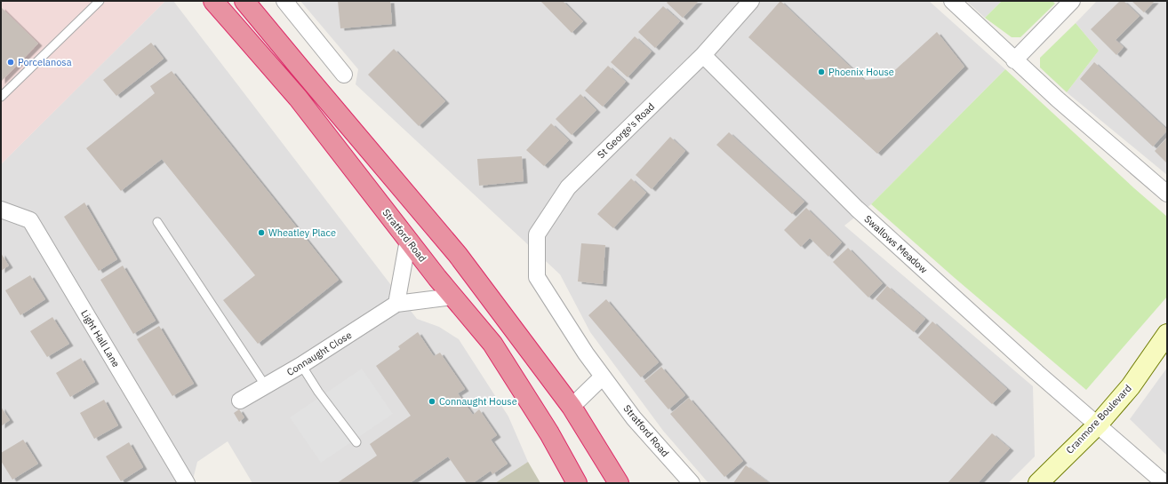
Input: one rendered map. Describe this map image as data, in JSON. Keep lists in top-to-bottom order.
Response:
{
  "streets": {
    "highway": ["Stratford Road"],
    "street": [
      "St George's Road",
      "Swallows Meadow",
      "Light Hall Lane",
      "Connaught Close",
      "Cranmore Boulevard"
    ]
  },
  "crossings": [
    ["St George's Road", "Stratford Road"],
    ["St George's Road", "Swallows Meadow"],
    ["Stratford Road", "Connaught Close"],
    ["Swallows Meadow", "Cranmore Boulevard"]
  ],
  "places": [
    "Porcelanosa",
    "Phoenix House",
    "Wheatley Place",
    "Connaught House"
  ]
}
